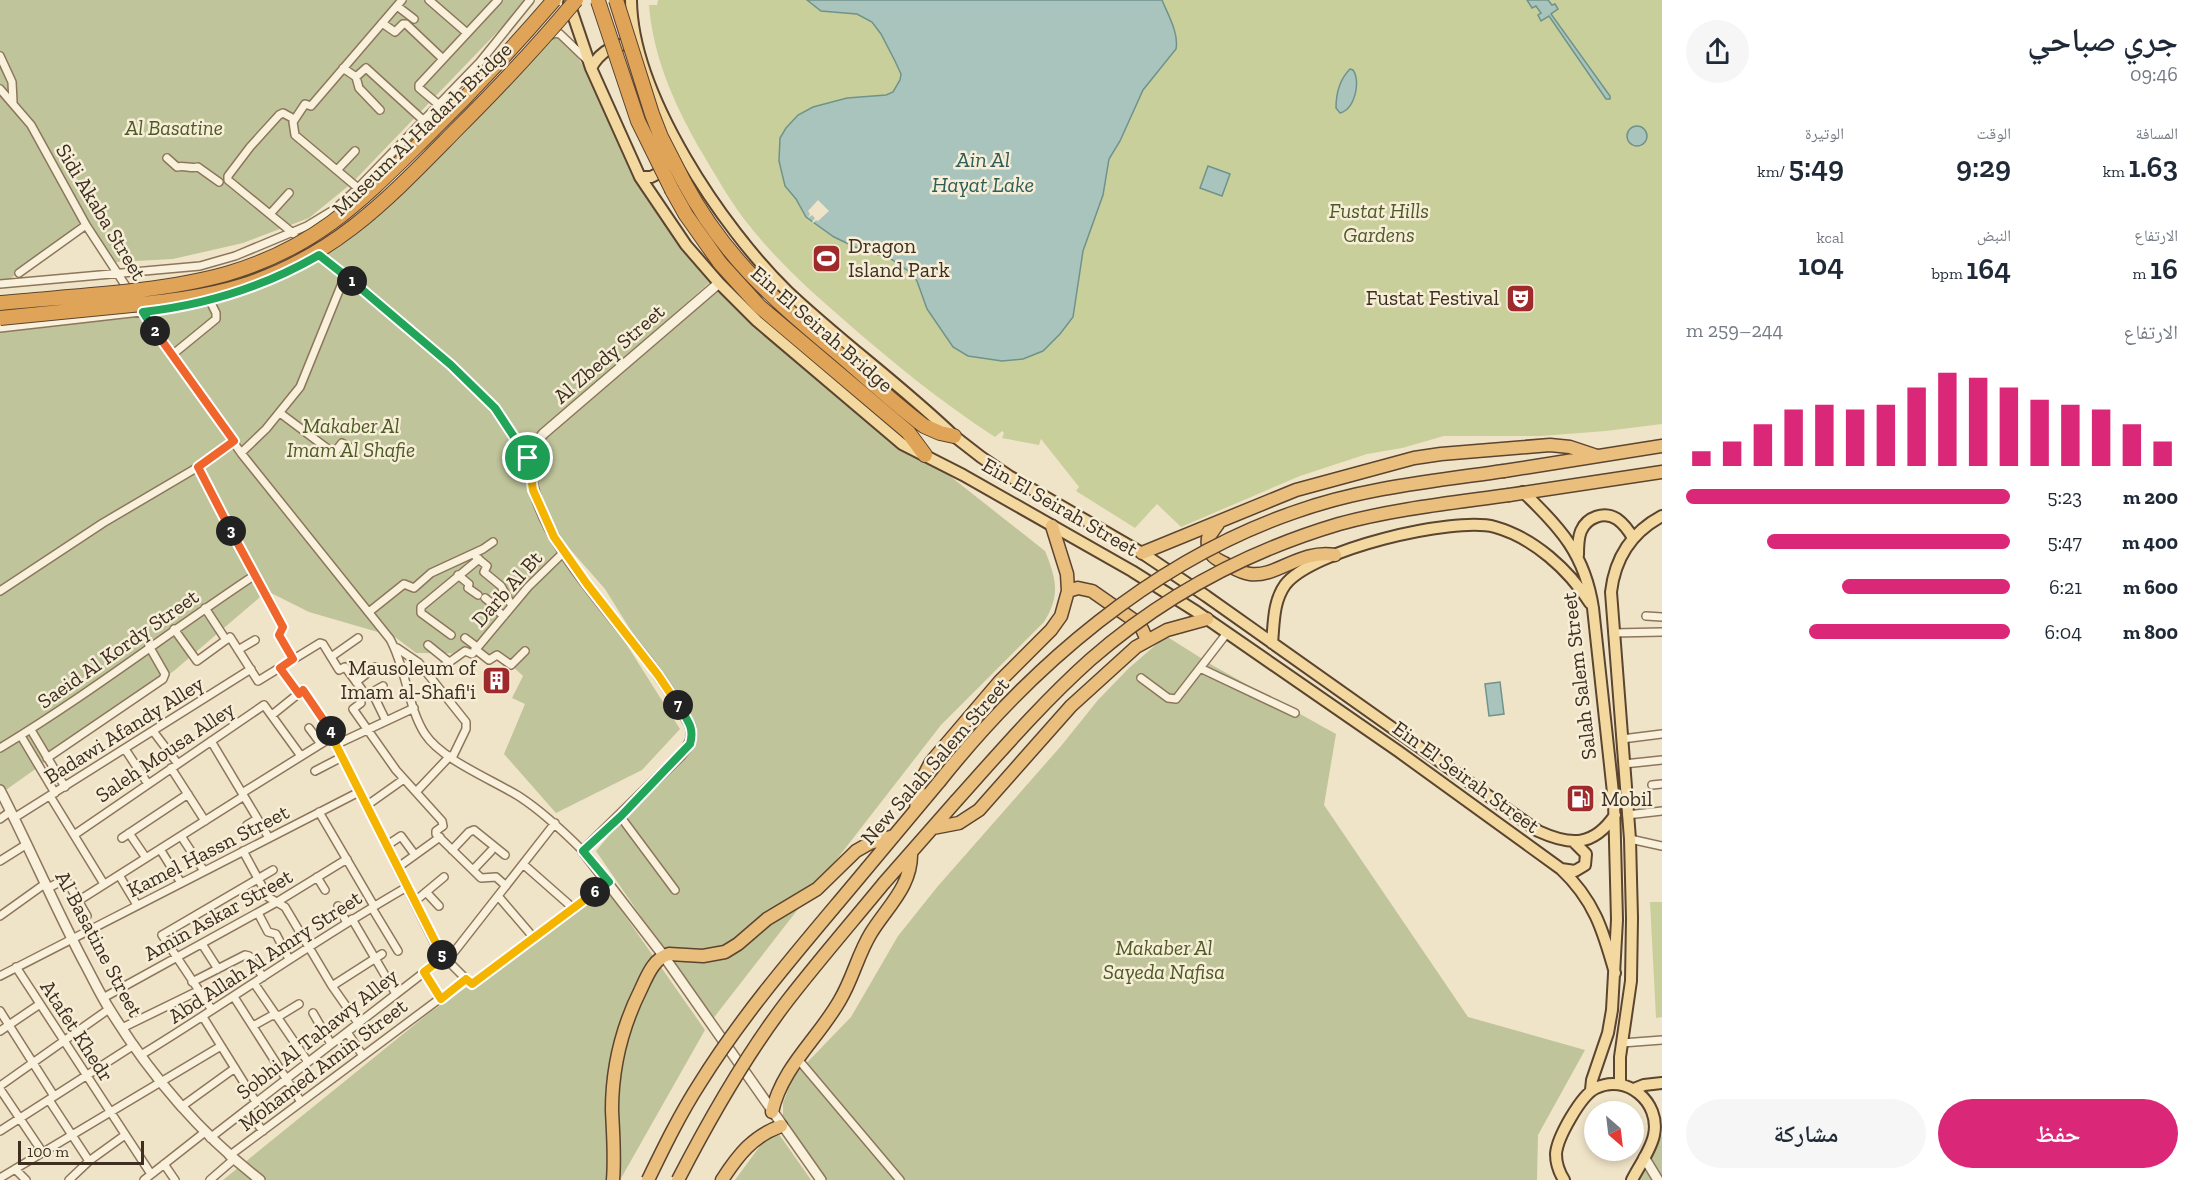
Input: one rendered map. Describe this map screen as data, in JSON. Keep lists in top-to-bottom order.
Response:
{
  "streets": {
    "highway": ["Museum Al Hadarh Bridge", "Ein El Seirah Bridge", "New Salah Salem Street"],
    "main road": ["Ein El Seirah Street", "Salah Salem Street"],
    "street": [
      "Sidi Akaba Street",
      "Al Zbedy Street",
      "Darb Al Bt",
      "Saeid Al Kordy Street",
      "Badawi Afandy Alley",
      "Saleh Mousa Alley",
      "Kamel Hassn Street",
      "Amin Askar Street",
      "Al Basatine Street",
      "Abd Allah Al Amry Street",
      "Atafet Khedr",
      "Sobhi Al Tahawy Alley",
      "Mohamed Amin Street"
    ]
  },
  "crossings": [
    ["Ein El Seirah Bridge", "Ein El Seirah Street"],
    ["Al Zbedy Street", "Ein El Seirah Street"],
    ["Ein El Seirah Street", "Salah Salem Street"],
    ["Salah Salem Street", "New Salah Salem Street"],
    ["Badawi Afandy Alley", "Al Basatine Street"],
    ["Kamel Hassn Street", "Al Basatine Street"],
    ["Kamel Hassn Street", "Atafet Khedr"],
    ["Amin Askar Street", "Al Basatine Street"],
    ["Al Basatine Street", "Abd Allah Al Amry Street"],
    ["Al Basatine Street", "Sobhi Al Tahawy Alley"],
    ["Al Basatine Street", "Mohamed Amin Street"],
    ["Atafet Khedr", "Sobhi Al Tahawy Alley"]
  ],
  "water": ["Ain Al Hayat Lake"],
  "parks": [
    "Al Basatine",
    "Fustat Hills Gardens",
    "Makaber Al Imam Al Shafie",
    "Makaber Al Sayeda Nafisa"
  ],
  "places": {
    "sports": ["Dragon Island Park"],
    "theatre": ["Fustat Festival"],
    "building": ["Mausoleum of Imam al-Shafi'i"],
    "fuel station": ["Mobil"]
  },
  "scale_bar": "100 m",
  "north": "bottom right",
  "page": {
    "heading": ["جري صباحي", "09:46"],
    "stats": [
      ["المسافة", "1.63 km"],
      ["الوقت", "9:29"],
      ["الوتيرة", "5:49 /km"],
      ["الارتفاع", "16 m"],
      ["النبض", "164 bpm"],
      ["kcal", "104"]
    ],
    "pins": [
      "1",
      "2",
      "3",
      "7",
      "4",
      "6",
      "5"
    ],
    "chart": ["الارتفاع", "244–259 m"],
    "list": [
      {
        "name": "200 m",
        "note": "5:23"
      },
      {
        "name": "400 m",
        "note": "5:47"
      },
      {
        "name": "600 m",
        "note": "6:21"
      },
      {
        "name": "800 m",
        "note": "6:04"
      }
    ],
    "buttons": ["حفظ", "مشاركة"],
    "scale": "100 m"
  }
}
